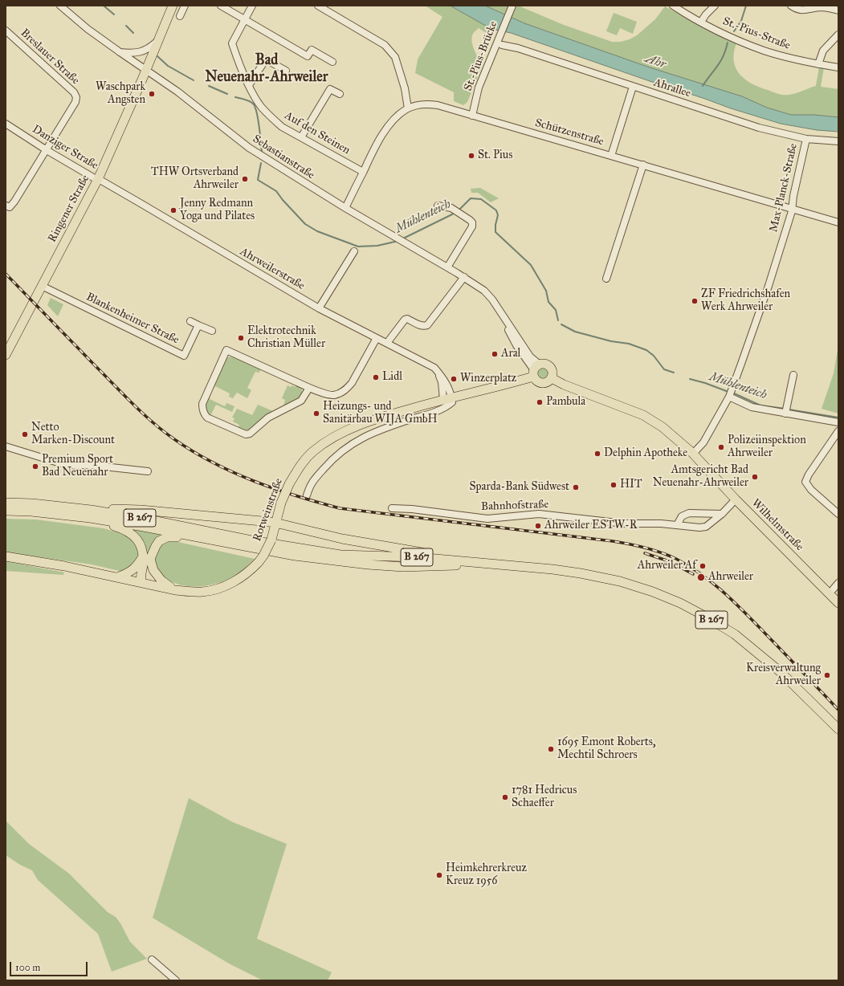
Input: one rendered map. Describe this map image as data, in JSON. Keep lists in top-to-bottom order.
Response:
{
  "streets": {
    "main road": [
      "Ringener Straße",
      "Rotweinstraße",
      "B 267",
      "Wilhelmstraße"
    ],
    "street": [
      "St.-Pius-Straße",
      "St.-Pius-Brücke",
      "Breslauer Straße",
      "Ahrallee",
      "Schützenstraße",
      "Auf den Steinen",
      "Danziger Straße",
      "Sebastianstraße",
      "Max-Planck-Straße",
      "Ahrweilerstraße",
      "Blankenheimer Straße",
      "Bahnhofstraße"
    ]
  },
  "crossings": [
    ["St.-Pius-Brücke", "Schützenstraße"],
    ["Breslauer Straße", "Danziger Straße"],
    ["Ahrallee", "Max-Planck-Straße"],
    ["Schützenstraße", "Auf den Steinen"],
    ["Schützenstraße", "Sebastianstraße"],
    ["Schützenstraße", "Max-Planck-Straße"],
    ["Danziger Straße", "Ringener Straße"],
    ["Danziger Straße", "Ahrweilerstraße"],
    ["Sebastianstraße", "Ringener Straße"],
    ["Sebastianstraße", "Rotweinstraße"],
    ["Sebastianstraße", "Wilhelmstraße"],
    ["Max-Planck-Straße", "Wilhelmstraße"],
    ["Ringener Straße", "Ahrweilerstraße"],
    ["Ringener Straße", "Blankenheimer Straße"],
    ["Ahrweilerstraße", "Rotweinstraße"],
    ["Bahnhofstraße", "Wilhelmstraße"],
    ["Rotweinstraße", "B 267"],
    ["Rotweinstraße", "Wilhelmstraße"]
  ],
  "districts": ["Bad Neuenahr-Ahrweiler"],
  "water": ["Ahr", "Mühlenteich"],
  "places": [
    "Waschpark Angsten",
    "St. Pius",
    "THW Ortsverband Ahrweiler",
    "Jenny Redmann Yoga und Pilates",
    "ZF Friedrichshafen Werk Ahrweiler",
    "Elektrotechnik Christian Müller",
    "Aral",
    "Lidl",
    "Winzerplatz",
    "Pambula",
    "Heizungs- und Sanitärbau WIJA GmbH",
    "Netto Marken-Discount",
    "Polizeiinspektion Ahrweiler",
    "Delphin Apotheke",
    "Premium Sport Bad Neuenahr",
    "Amtsgericht Bad Neuenahr-Ahrweiler",
    "HIT",
    "Sparda-Bank Südwest",
    "Ahrweiler ESTW-R",
    "Ahrweiler Af",
    "Ahrweiler",
    "Kreisverwaltung Ahrweiler",
    "1695 Emont Roberts, Mechtil Schroers",
    "1781 Hedricus Schaeffer",
    "Heimkehrerkreuz Kreuz 1956"
  ],
  "scale_bar": "100 m"
}
